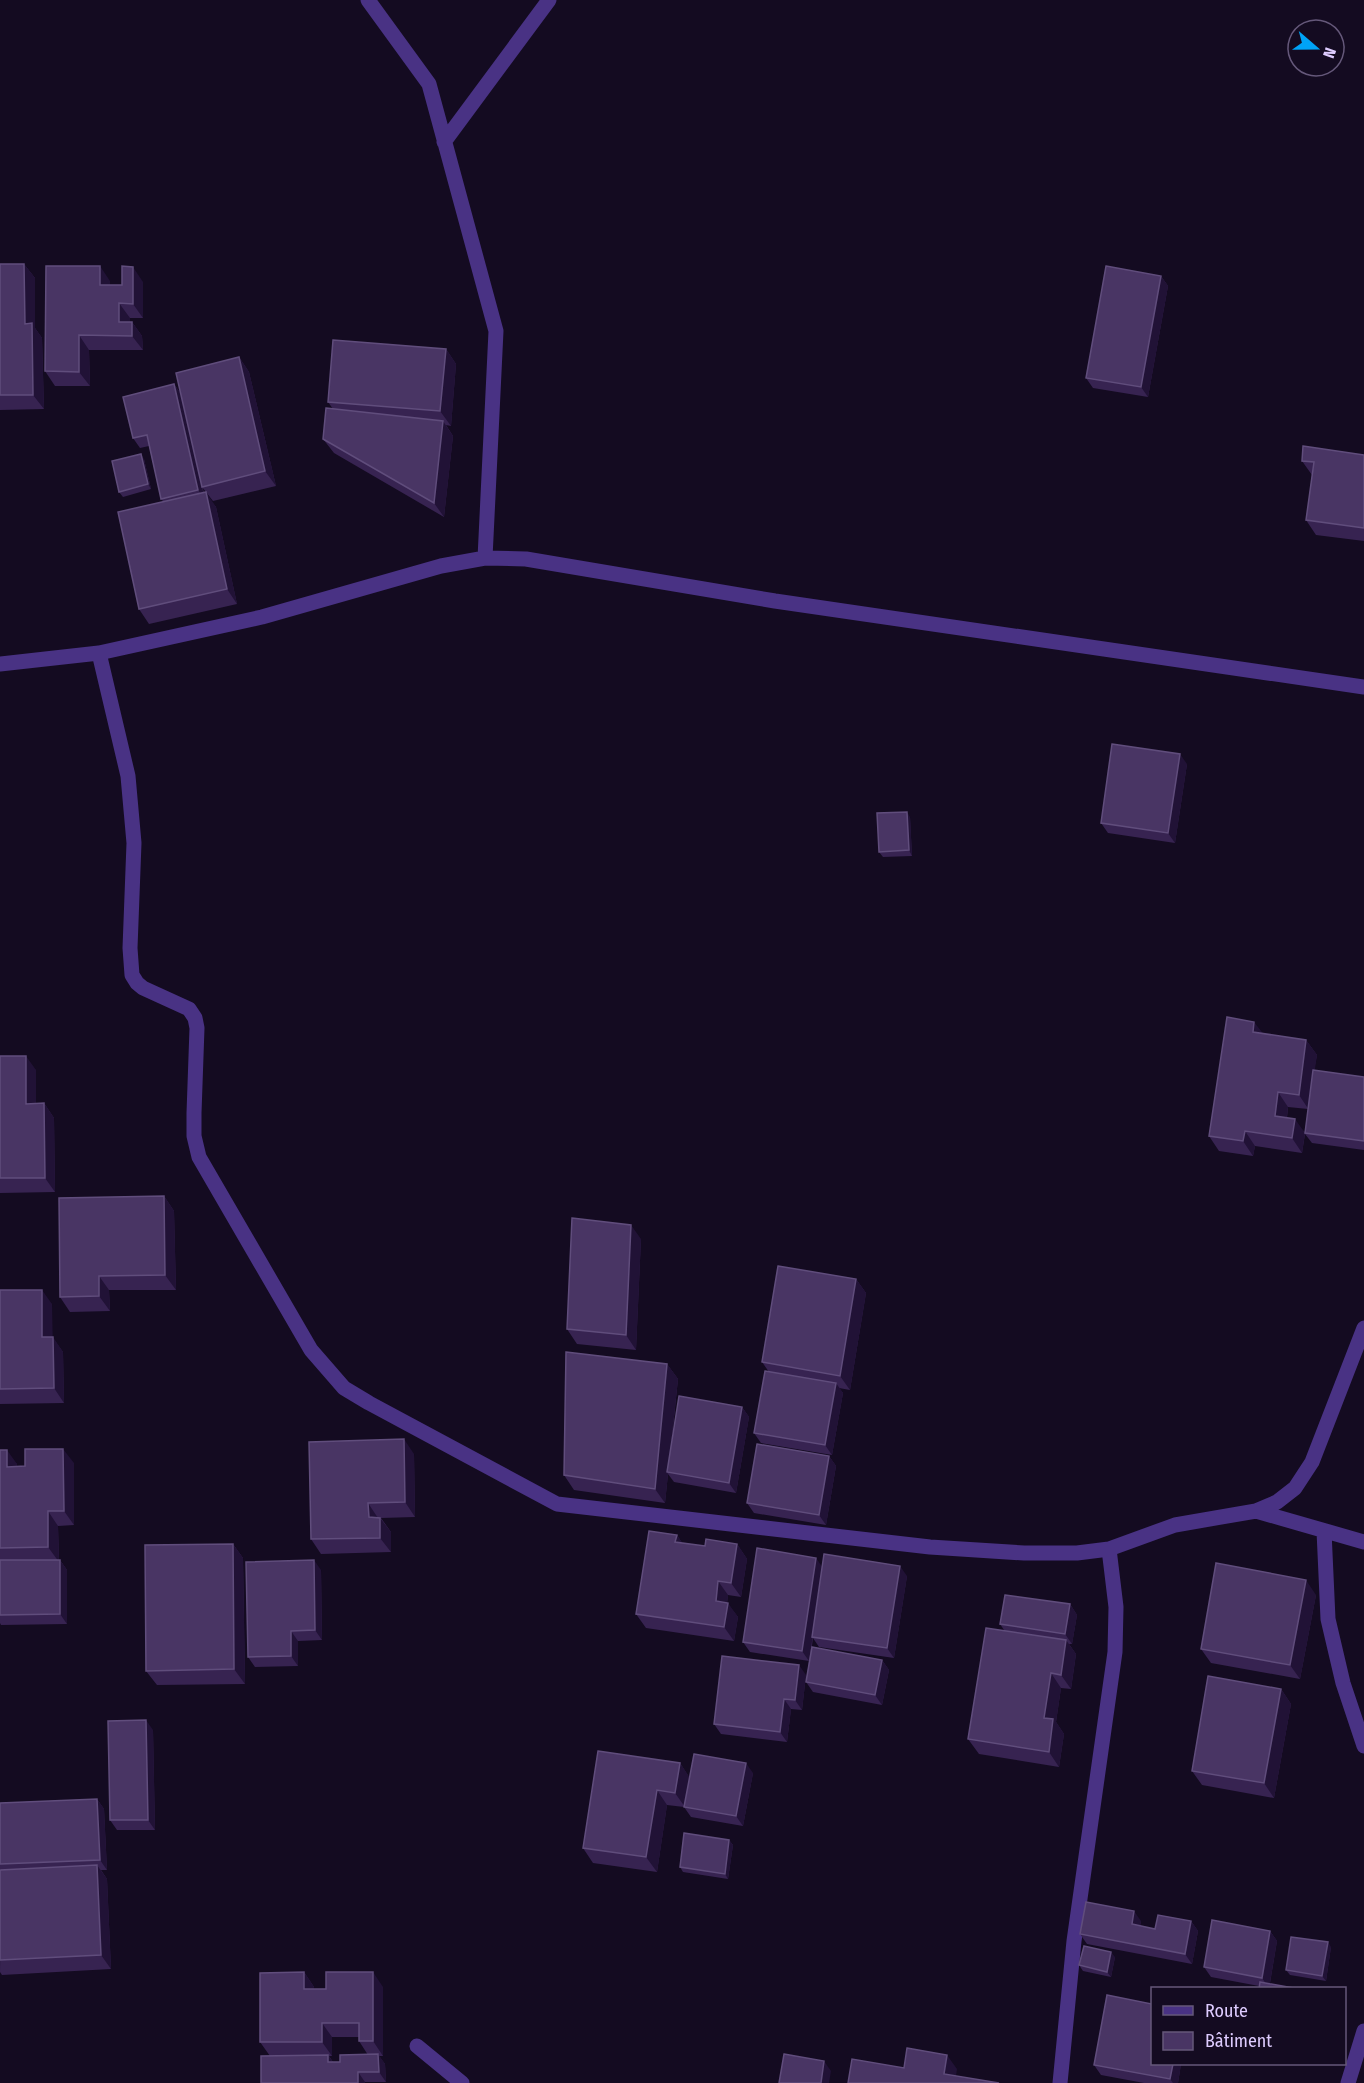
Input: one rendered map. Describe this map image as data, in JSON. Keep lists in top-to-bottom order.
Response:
{
  "legend": ["Route", "Bâtiment"],
  "north": "right"
}
